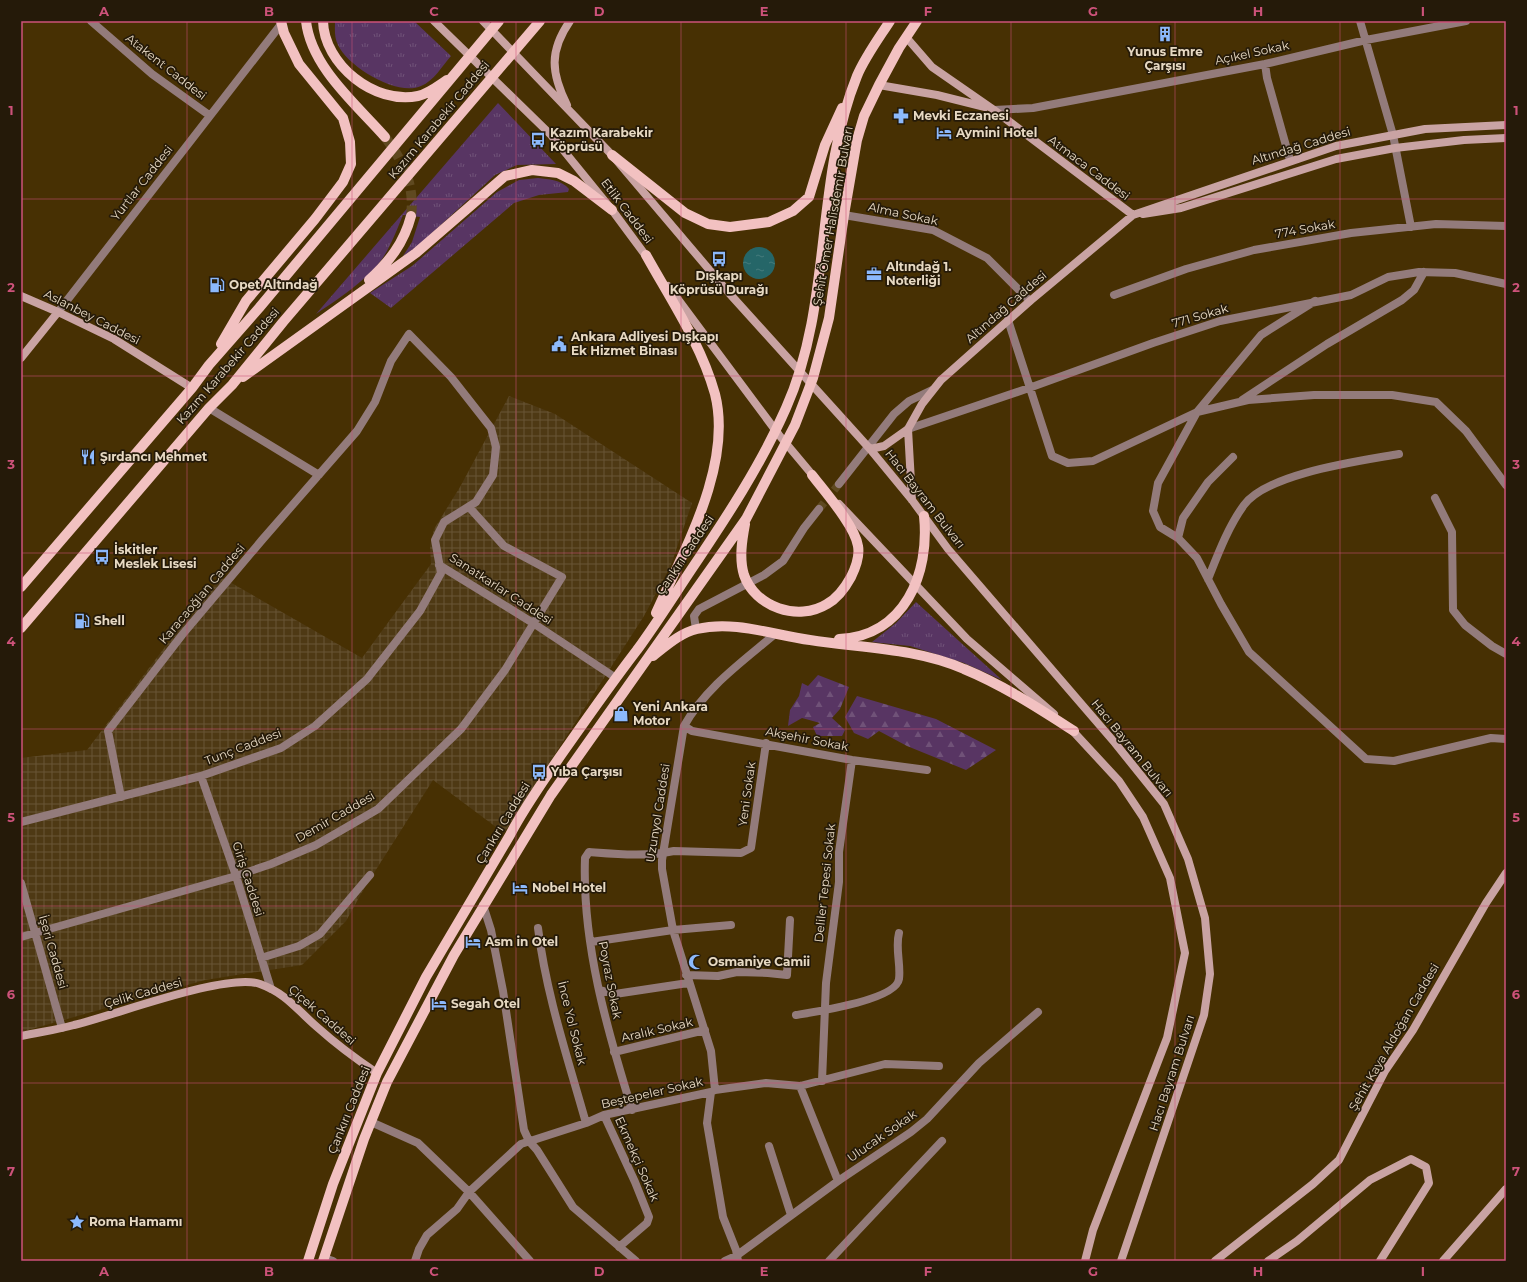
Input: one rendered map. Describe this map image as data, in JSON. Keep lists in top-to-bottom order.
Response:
{
  "streets": {
    "main road": [
      "Kazım Karabekir Caddesi",
      "Altındağ Caddesi",
      "Atmaca Caddesi",
      "Yurtlar Caddesi",
      "Etlik Caddesi",
      "Şehit Ömer Halisdemir Bulvarı",
      "Aslanbey Caddesi",
      "Hacı Bayram Bulvarı",
      "Çankırı Caddesi",
      "Çelik Caddesi",
      "Çiçek Caddesi",
      "Şehit Kaya Aldoğan Caddesi"
    ],
    "street": [
      "Açıkel Sokak",
      "Atakent Caddesi",
      "Alma Sokak",
      "774 Sokak",
      "771 Sokak",
      "Sanatkarlar Caddesi",
      "Karacaoğlan Caddesi",
      "Akşehir Sokak",
      "Tunç Caddesi",
      "Yeni Sokak",
      "Uzunyol Caddesi",
      "Demir Caddesi",
      "Giriş Caddesi",
      "Deliler Tepesi Sokak",
      "İşeri Caddesi",
      "Poyraz Sokak",
      "İnce Yol Sokak",
      "Aralık Sokak",
      "Beştepeler Sokak",
      "Ulucak Sokak",
      "Ekmekçi Sokak"
    ]
  },
  "crossings": [
    ["Açıkel Sokak", "Atmaca Caddesi"],
    ["Atakent Caddesi", "Yurtlar Caddesi"],
    ["Kazım Karabekir Caddesi", "Aslanbey Caddesi"],
    ["Altındağ Caddesi", "Atmaca Caddesi"],
    ["Altındağ Caddesi", "Alma Sokak"],
    ["Altındağ Caddesi", "771 Sokak"],
    ["Altındağ Caddesi", "Hacı Bayram Bulvarı"],
    ["Atmaca Caddesi", "Şehit Ömer Halisdemir Bulvarı"],
    ["Yurtlar Caddesi", "Aslanbey Caddesi"],
    ["Etlik Caddesi", "Hacı Bayram Bulvarı"],
    ["Alma Sokak", "Şehit Ömer Halisdemir Bulvarı"],
    ["Şehit Ömer Halisdemir Bulvarı", "Çankırı Caddesi"],
    ["Çankırı Caddesi", "Sanatkarlar Caddesi"],
    ["Çankırı Caddesi", "Çiçek Caddesi"],
    ["Sanatkarlar Caddesi", "Karacaoğlan Caddesi"],
    ["Sanatkarlar Caddesi", "Tunç Caddesi"],
    ["Sanatkarlar Caddesi", "Demir Caddesi"],
    ["Karacaoğlan Caddesi", "Tunç Caddesi"],
    ["Akşehir Sokak", "Yeni Sokak"],
    ["Akşehir Sokak", "Uzunyol Caddesi"],
    ["Akşehir Sokak", "Deliler Tepesi Sokak"],
    ["Tunç Caddesi", "Giriş Caddesi"],
    ["Yeni Sokak", "Uzunyol Caddesi"],
    ["Yeni Sokak", "Poyraz Sokak"],
    ["Uzunyol Caddesi", "Poyraz Sokak"],
    ["Uzunyol Caddesi", "Aralık Sokak"],
    ["Uzunyol Caddesi", "Beştepeler Sokak"],
    ["Uzunyol Caddesi", "Ulucak Sokak"],
    ["Demir Caddesi", "Giriş Caddesi"],
    ["Demir Caddesi", "İşeri Caddesi"],
    ["Giriş Caddesi", "Çelik Caddesi"],
    ["Giriş Caddesi", "Çiçek Caddesi"],
    ["Deliler Tepesi Sokak", "Beştepeler Sokak"],
    ["İşeri Caddesi", "Çelik Caddesi"],
    ["Poyraz Sokak", "Aralık Sokak"],
    ["Poyraz Sokak", "Beştepeler Sokak"],
    ["Çelik Caddesi", "Çiçek Caddesi"],
    ["İnce Yol Sokak", "Beştepeler Sokak"],
    ["Beştepeler Sokak", "Ekmekçi Sokak"]
  ],
  "places": {
    "building": ["Yunus Emre Çarşısı"],
    "pharmacy": ["Mevki Eczanesi"],
    "hotel": [
      "Aymini Hotel",
      "Nobel Hotel",
      "Asm in Otel",
      "Segah Otel"
    ],
    "bus stop": [
      "Kazım Karabekir Köprüsü",
      "Dışkapı Köprüsü Durağı",
      "İskitler Meslek Lisesi",
      "Yıba Çarşısı"
    ],
    "office": ["Altındağ 1. Noterliği"],
    "fuel station": ["Opet Altındağ", "Shell"],
    "public building": ["Ankara Adliyesi Dışkapı Ek Hizmet Binası"],
    "restaurant": ["Şırdancı Mehmet"],
    "shop": ["Yeni Ankara Motor"],
    "mosque": ["Osmaniye Camii"],
    "place": ["Roma Hamamı"]
  },
  "grid": {
    "columns": [
      "A",
      "B",
      "C",
      "D",
      "E",
      "F",
      "G",
      "H",
      "I"
    ],
    "rows": [
      "1",
      "2",
      "3",
      "4",
      "5",
      "6",
      "7"
    ]
  }
}
